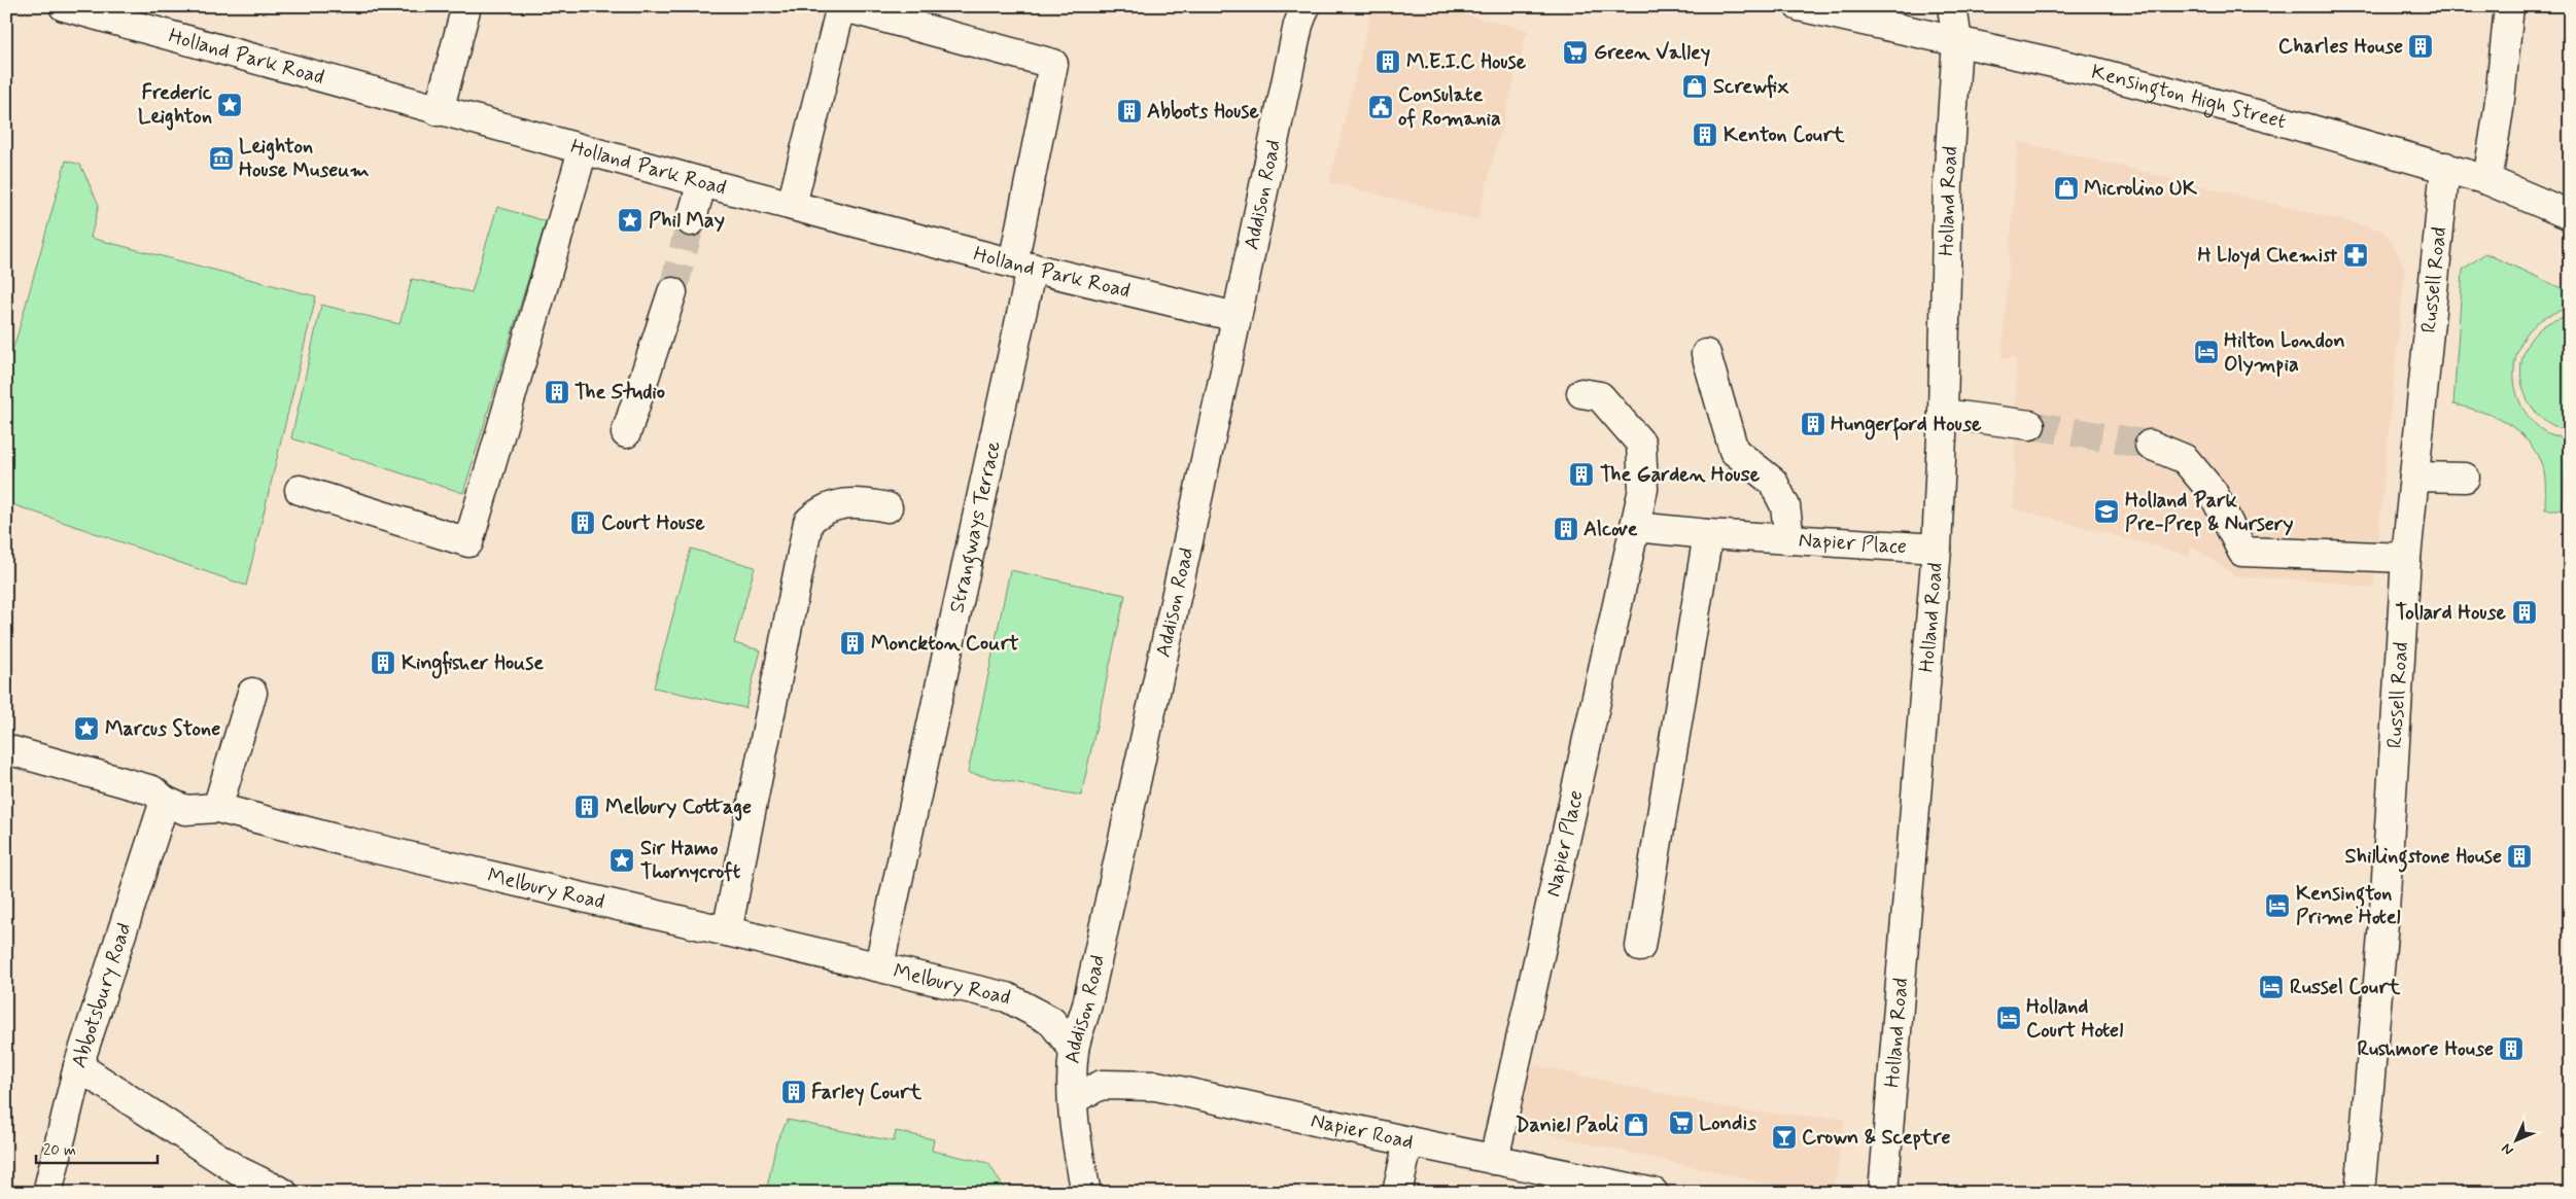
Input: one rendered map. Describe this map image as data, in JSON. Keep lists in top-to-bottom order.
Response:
{
  "streets": {
    "main road": [
      "Holland Park Road",
      "Kensington High Street",
      "Addison Road",
      "Holland Road",
      "Russell Road",
      "Strangways Terrace",
      "Napier Place",
      "Melbury Road",
      "Abbotsbury Road",
      "Napier Road"
    ]
  },
  "crossings": [
    ["Holland Park Road", "Addison Road"],
    ["Holland Park Road", "Strangways Terrace"],
    ["Kensington High Street", "Holland Road"],
    ["Kensington High Street", "Russell Road"],
    ["Addison Road", "Melbury Road"],
    ["Addison Road", "Napier Road"],
    ["Holland Road", "Napier Place"],
    ["Strangways Terrace", "Melbury Road"],
    ["Napier Place", "Napier Road"],
    ["Melbury Road", "Abbotsbury Road"]
  ],
  "places": {
    "building": [
      "Charles House",
      "M.E.I.C House",
      "Abbots House",
      "Kenton Court",
      "The Studio",
      "Hungerford House",
      "The Garden House",
      "Court House",
      "Alcove",
      "Tollard House",
      "Monckton Court",
      "Kingfisher House",
      "Melbury Cottage",
      "Shillingstone House",
      "Rushmore House",
      "Farley Court"
    ],
    "supermarket": ["Green Valley", "Londis"],
    "shop": ["Screwfix", "Microlino UK", "Daniel Paoli"],
    "place": [
      "Frederic Leighton",
      "Phil May",
      "Marcus Stone",
      "Sir Hamo Thornycroft"
    ],
    "public building": ["Consulate of Romania"],
    "museum": ["Leighton House Museum"],
    "pharmacy": ["H Lloyd Chemist"],
    "hotel": [
      "Hilton London Olympia",
      "Kensington Prime Hotel",
      "Russel Court",
      "Holland Court Hotel"
    ],
    "school or university": ["Holland Park Pre-Prep & Nursery"],
    "bar": ["Crown & Sceptre"]
  },
  "scale_bar": "20 m",
  "north": "bottom left"
}
